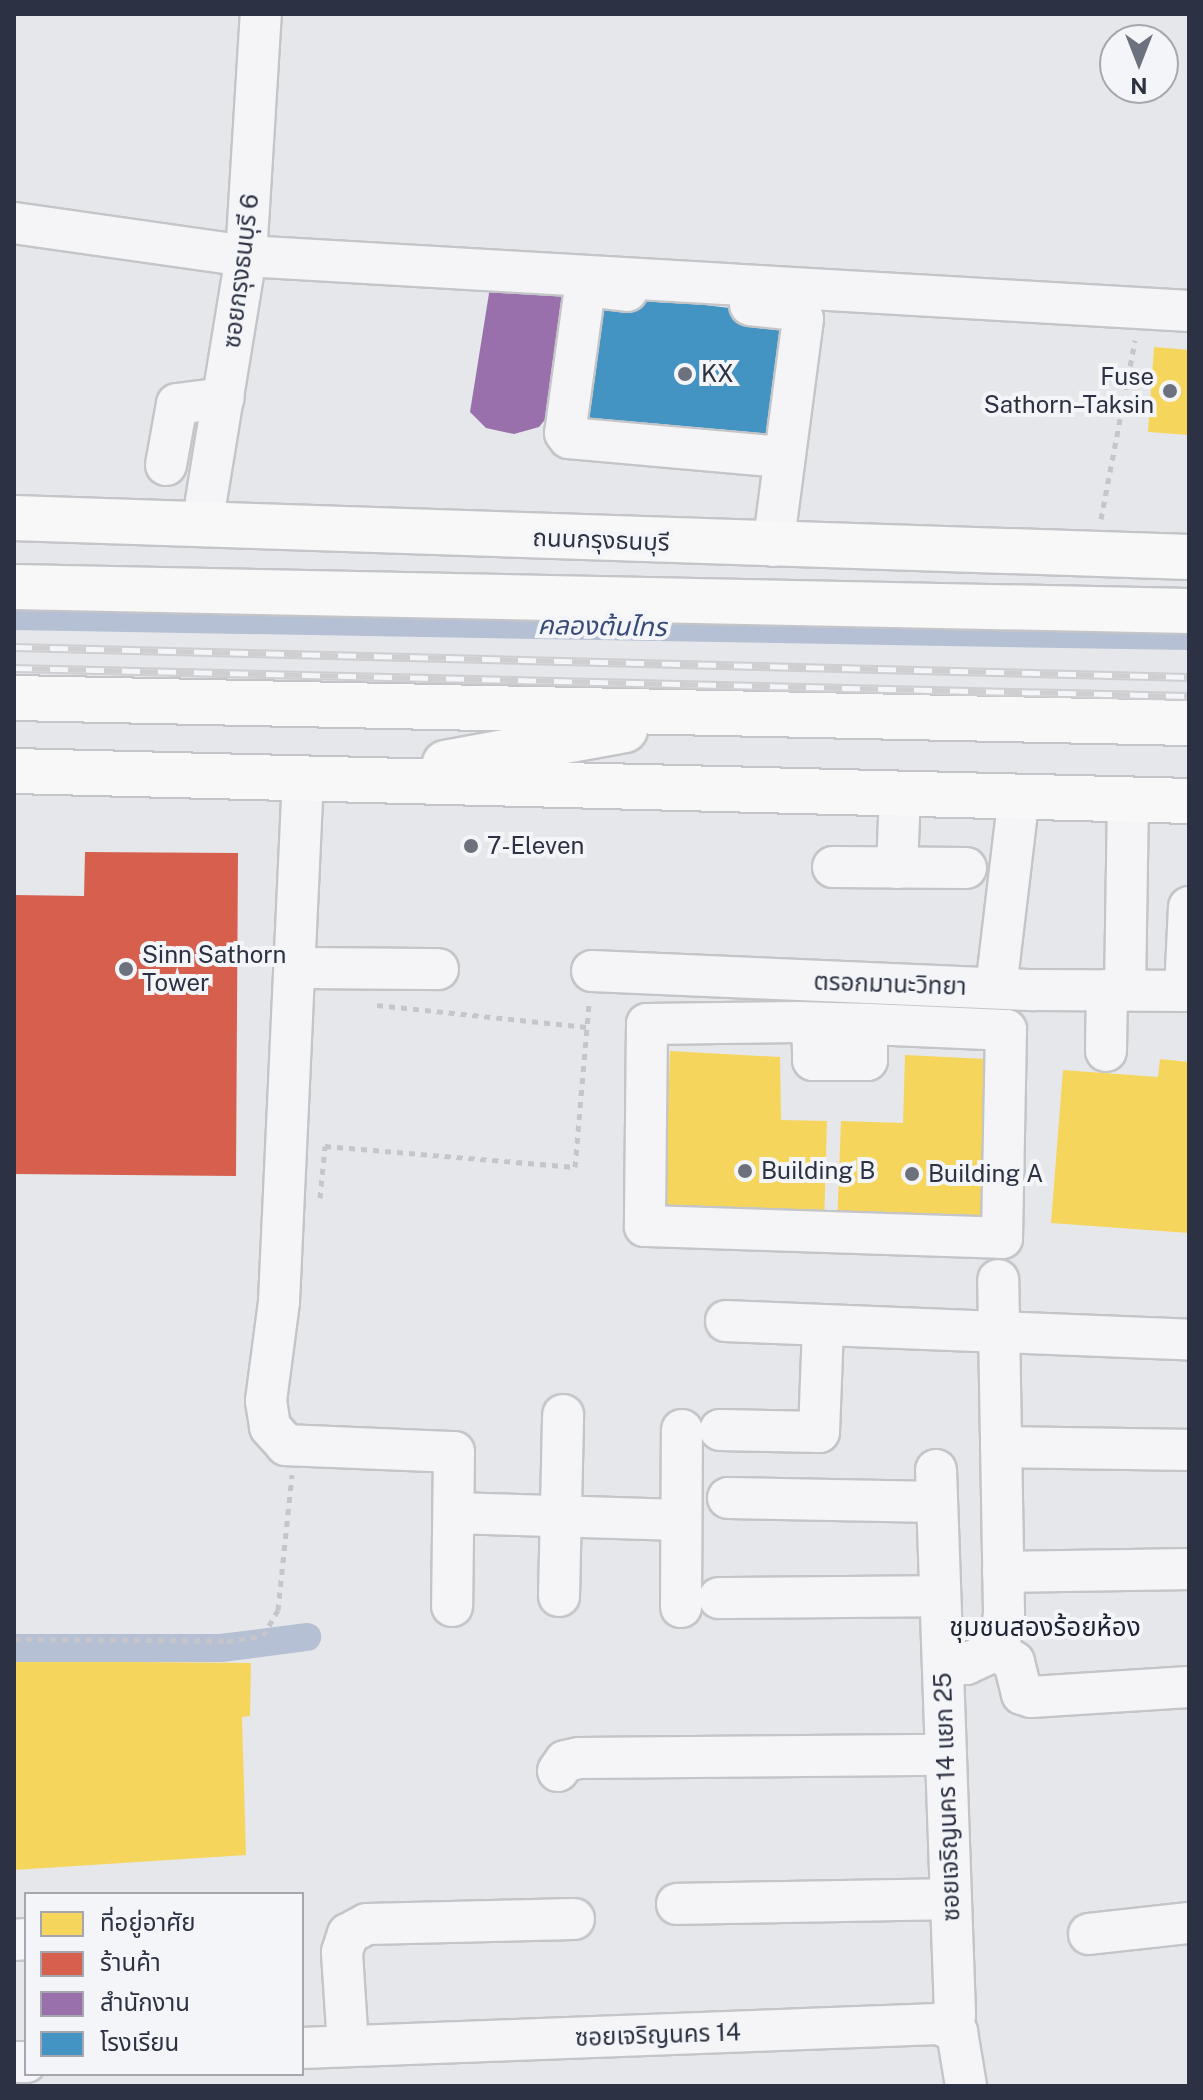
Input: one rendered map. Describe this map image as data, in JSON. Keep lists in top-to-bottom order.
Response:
{
  "streets": {
    "main road": ["ถนนกรุงธนบุรี"],
    "street": [
      "ซอยกรุงธนบุรี 6",
      "ตรอกมานะวิทยา",
      "ซอยเจริญนคร 14 แยก 25",
      "ซอยเจริญนคร 14"
    ]
  },
  "crossings": [
    ["ซอยกรุงธนบุรี 6", "ถนนกรุงธนบุรี"],
    ["ซอยเจริญนคร 14 แยก 25", "ซอยเจริญนคร 14"]
  ],
  "districts": ["ชุมชนสองร้อยห้อง"],
  "water": ["คลองต้นไทร"],
  "places": [
    "KX",
    "Fuse Sathorn–Taksin",
    "7-Eleven",
    "Sinn Sathorn Tower",
    "Building B",
    "Building A"
  ],
  "legend": [
    "ที่อยู่อาศัย",
    "ร้านค้า",
    "สำนักงาน",
    "โรงเรียน"
  ],
  "north": "bottom"
}
